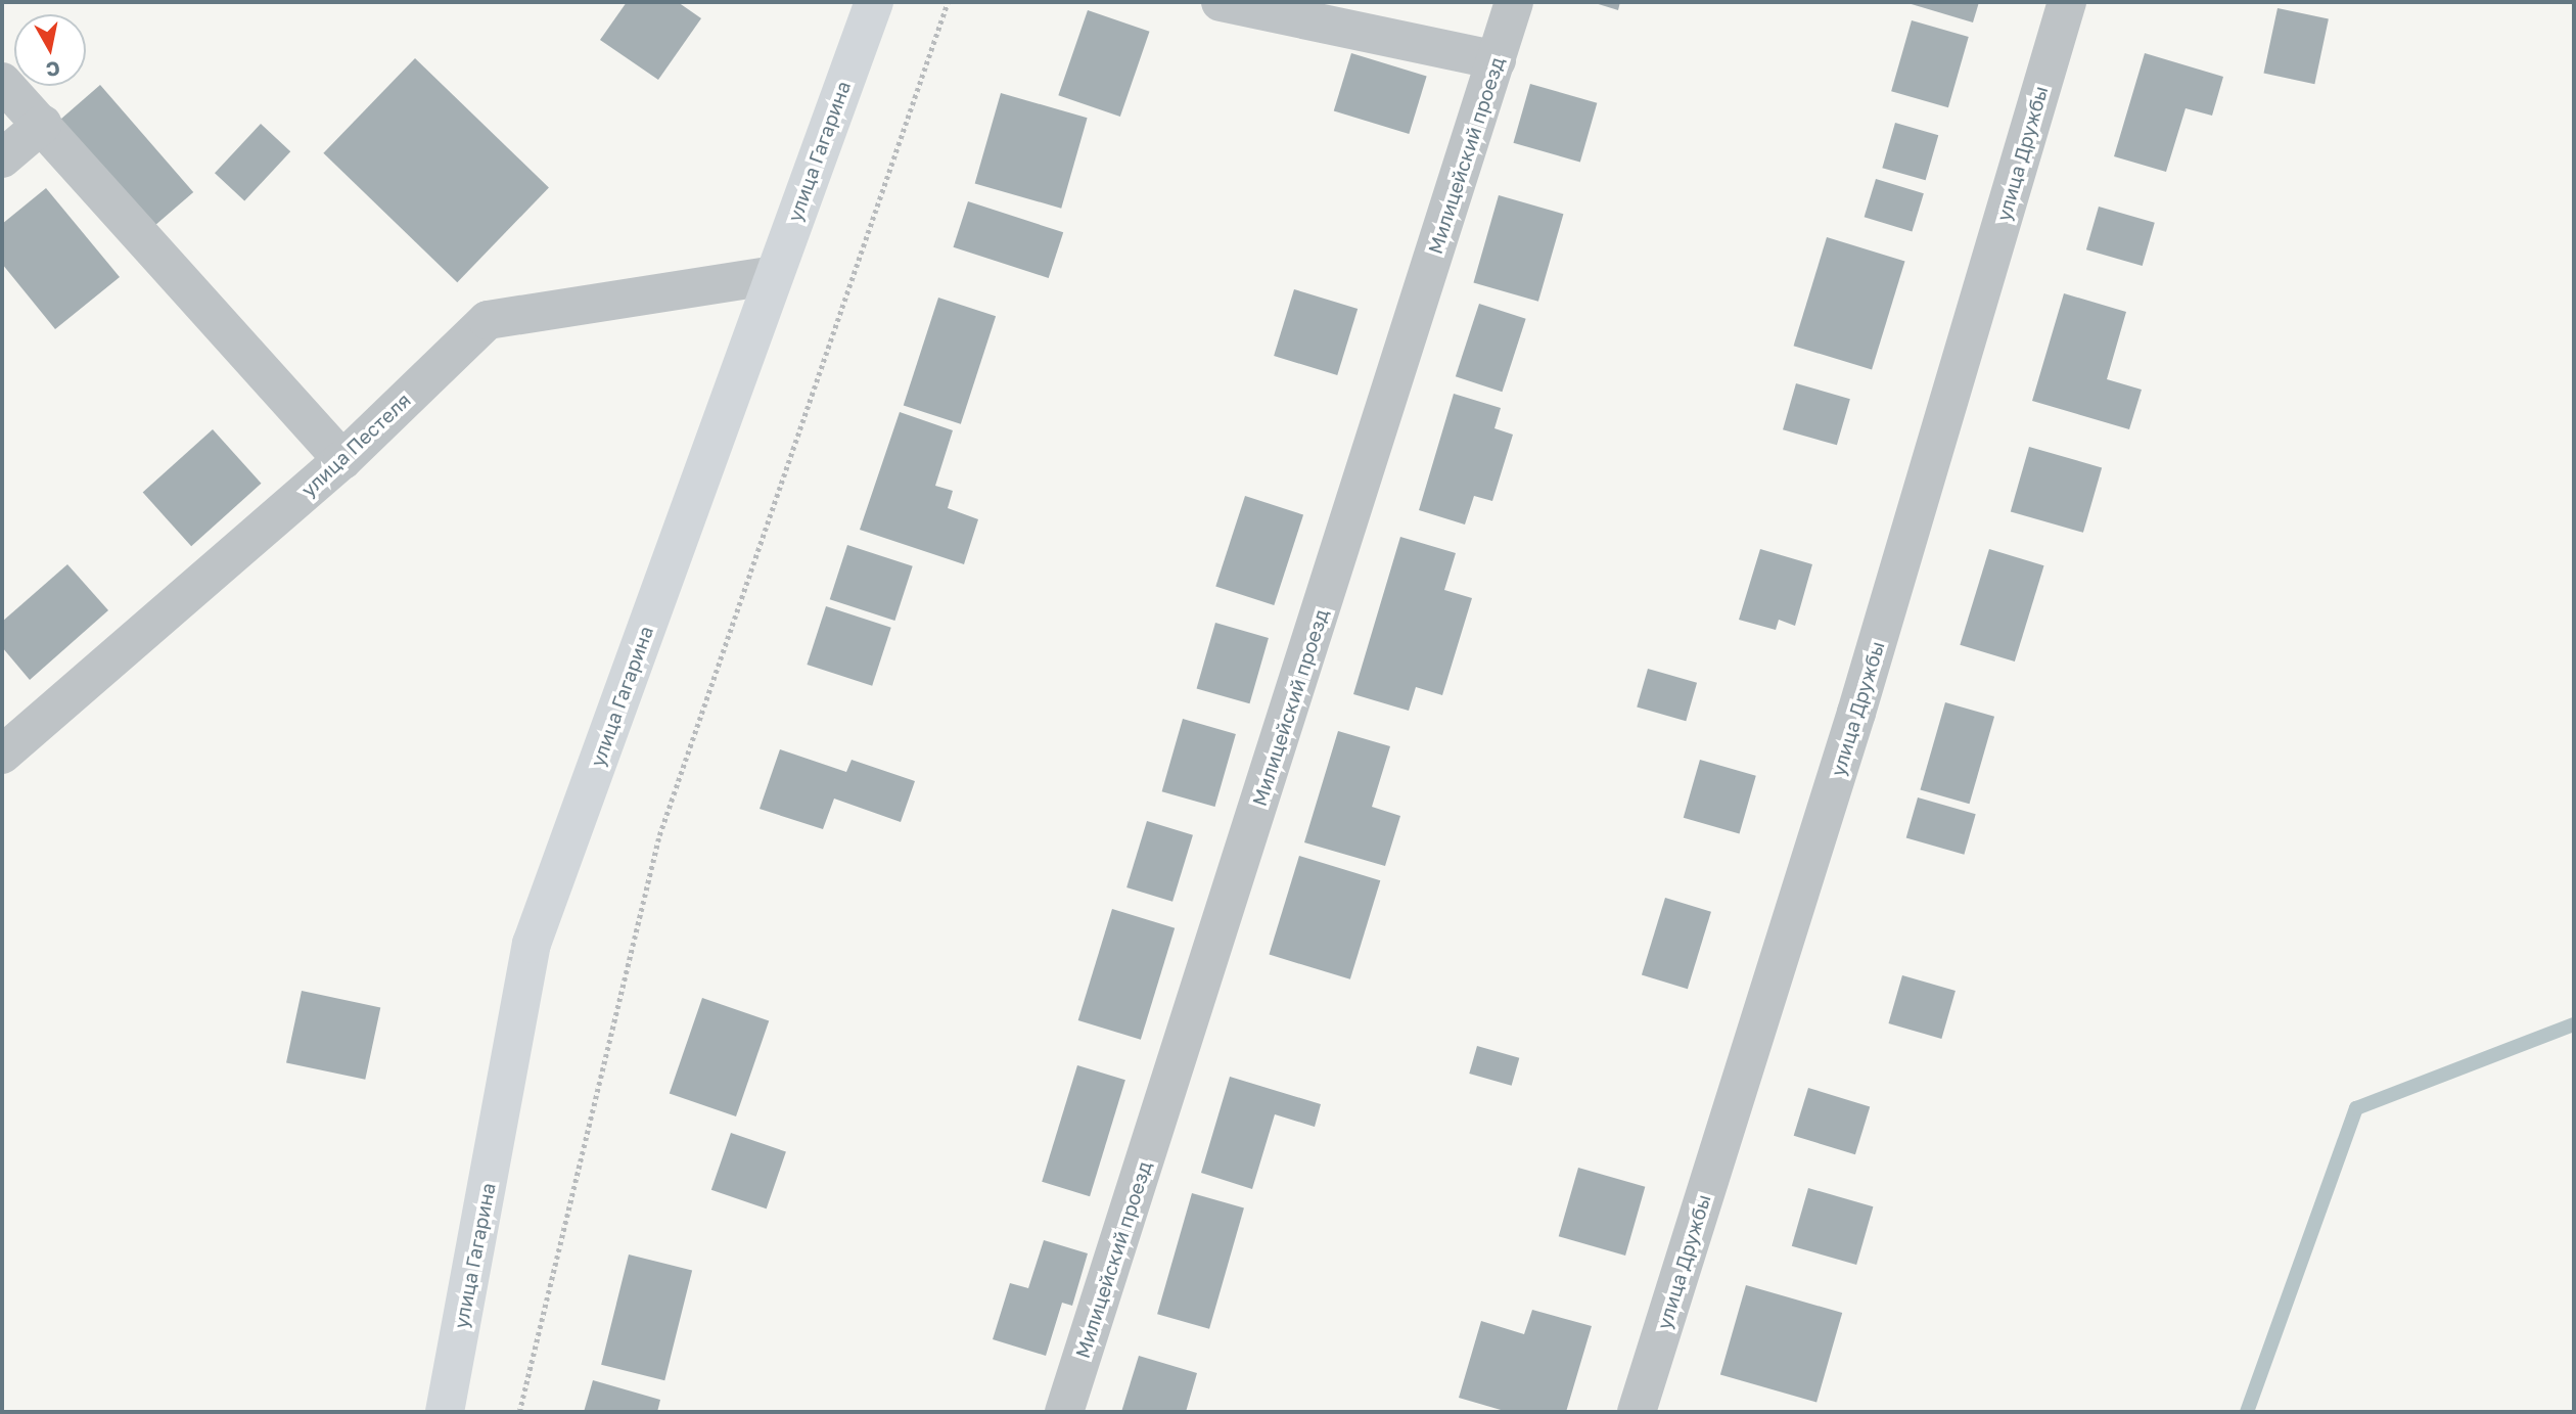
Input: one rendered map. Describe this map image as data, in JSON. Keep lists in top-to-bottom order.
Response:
{
  "streets": {
    "main road": ["улица Гагарина"],
    "street": ["улица Дружбы", "Милицейский проезд", "улица Пестеля"]
  },
  "crossings": [
    ["улица Гагарина", "улица Пестеля"]
  ],
  "north": "bottom"
}
